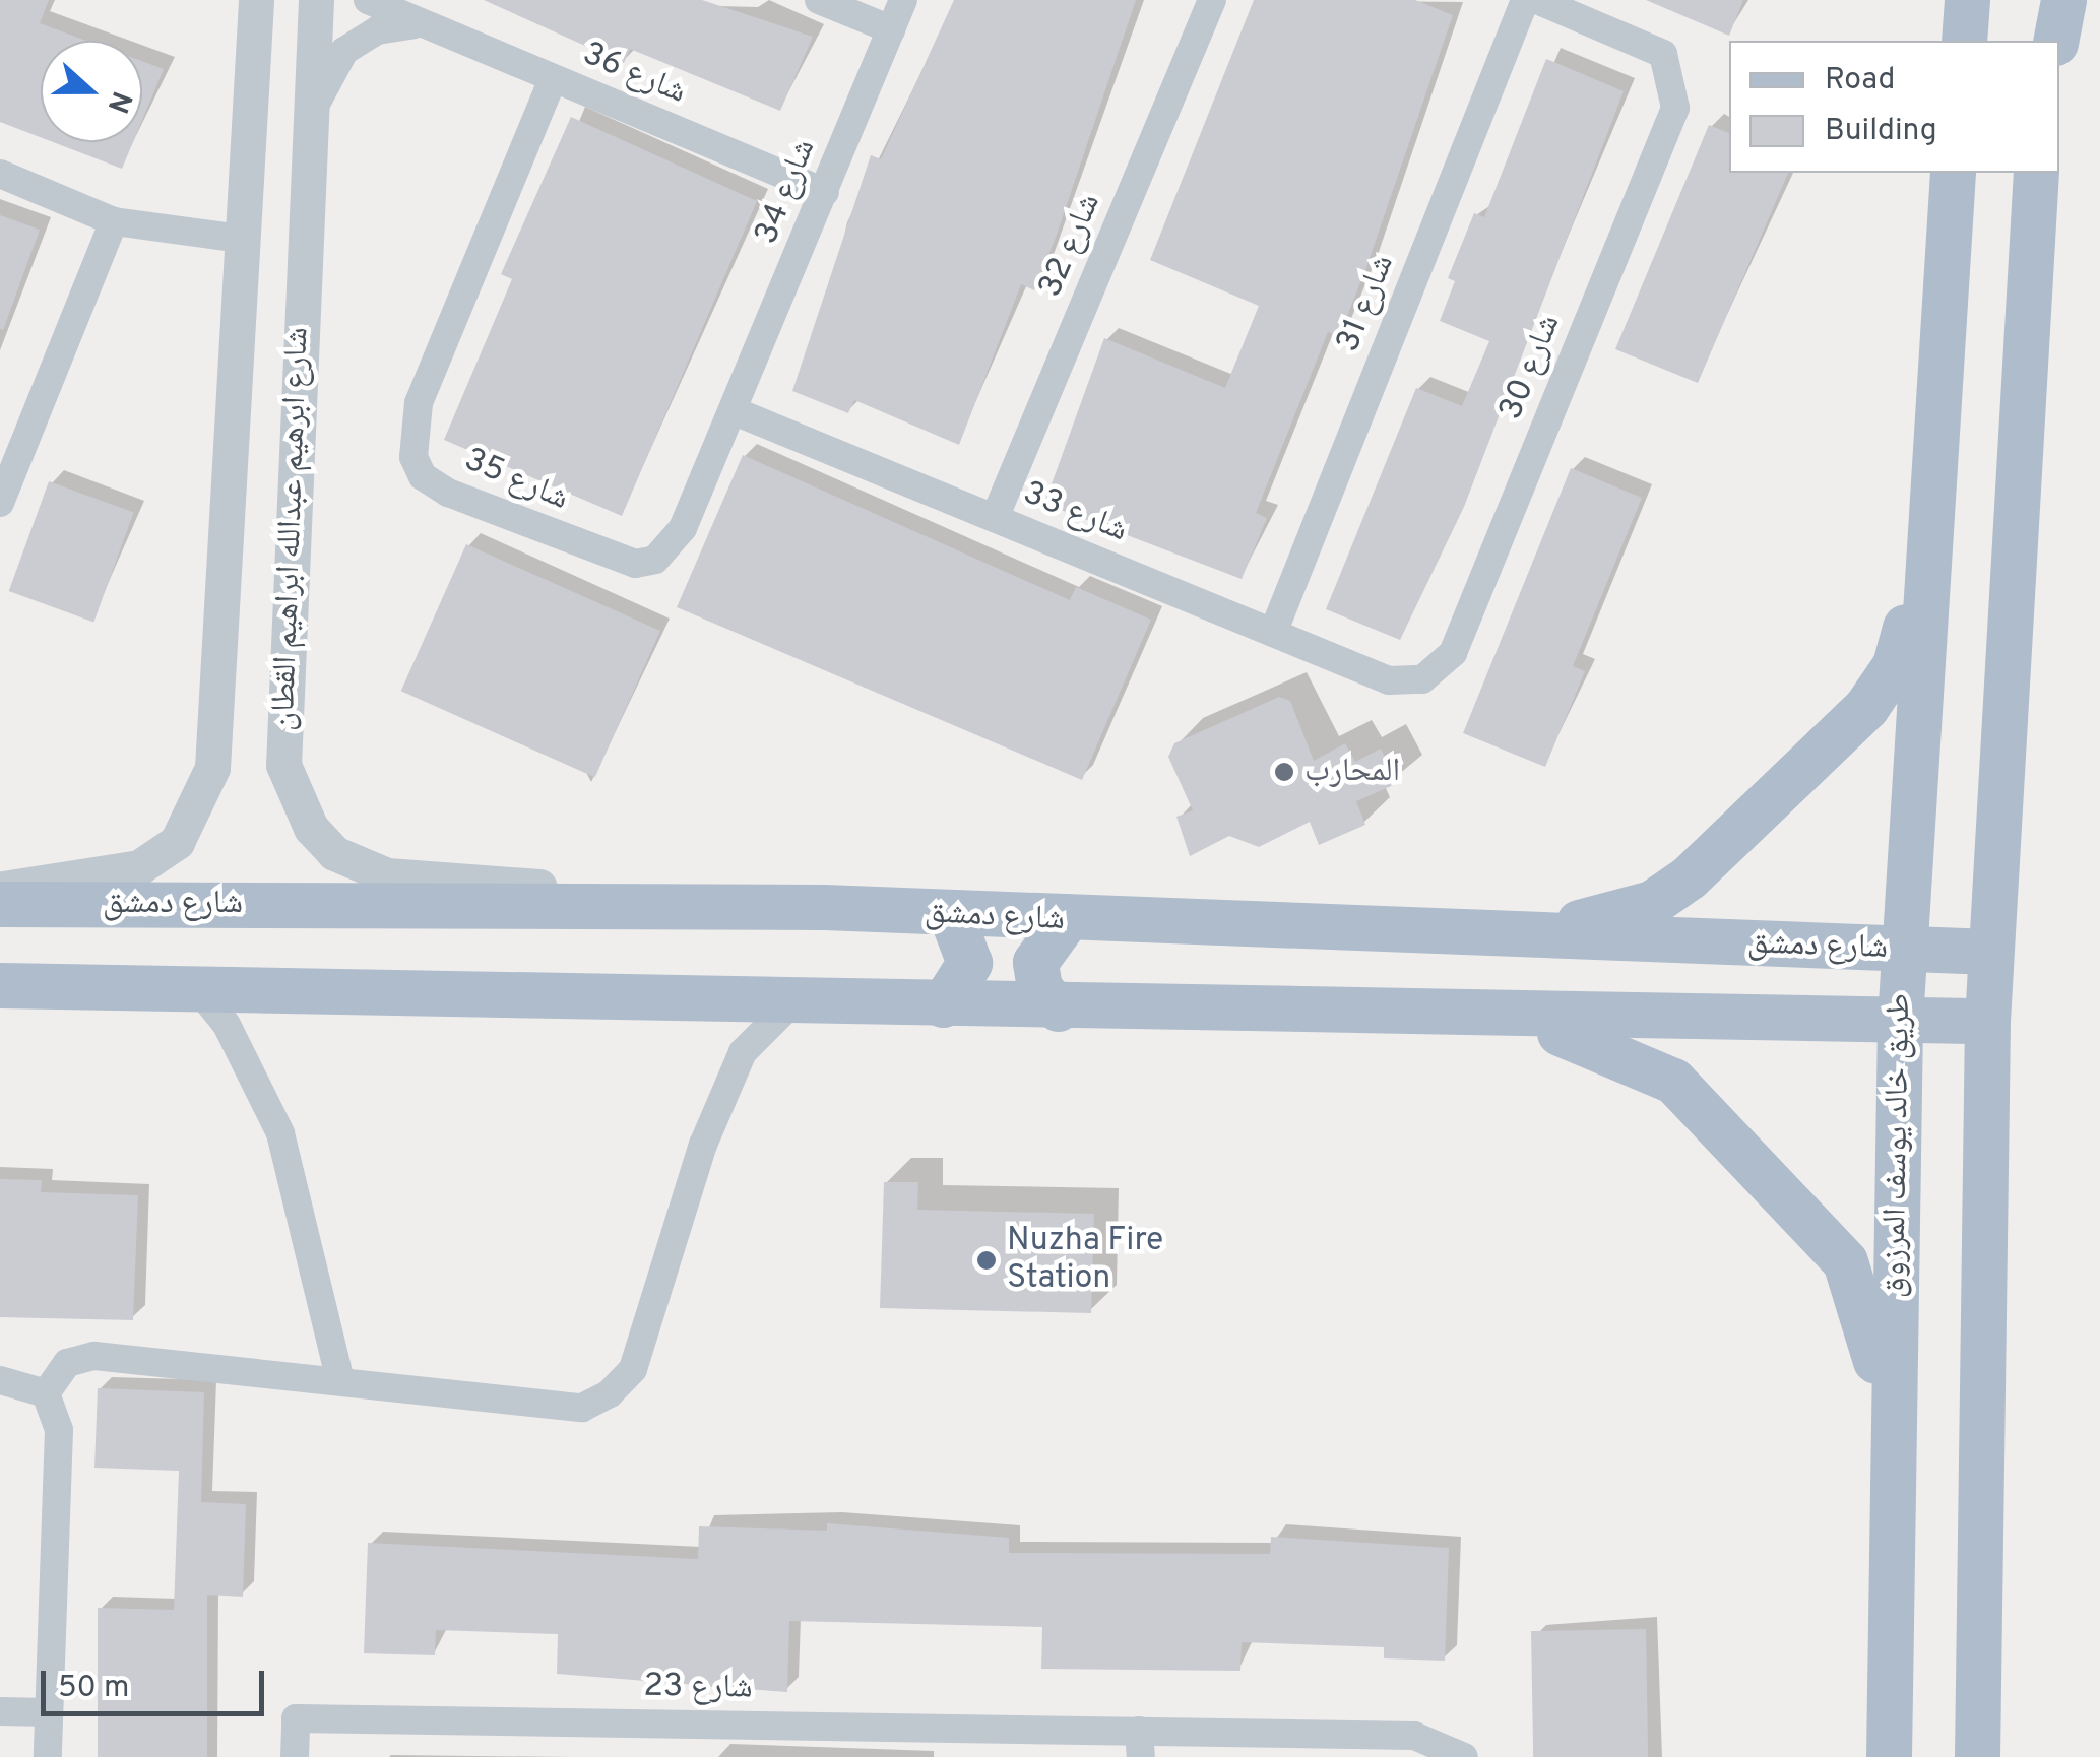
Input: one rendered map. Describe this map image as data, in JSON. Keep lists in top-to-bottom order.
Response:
{
  "streets": {
    "main road": ["شارع دمشق", "طريق خالد يوسف المرزوق"],
    "street": [
      "شارع 36",
      "شارع 34",
      "شارع 32",
      "شارع 31",
      "شارع 30",
      "شارع 35",
      "شارع 33",
      "شارع ابرهيم عبدالله ابراهيم القطان",
      "شارع 23"
    ]
  },
  "crossings": [
    ["شارع 36", "شارع 34"],
    ["شارع 36", "شارع 35"],
    ["شارع 34", "شارع 35"],
    ["شارع 34", "شارع 33"],
    ["شارع 32", "شارع 33"],
    ["شارع 31", "شارع 33"],
    ["شارع 30", "شارع 33"],
    ["شارع 35", "شارع 33"],
    ["شارع ابرهيم عبدالله ابراهيم القطان", "شارع دمشق"],
    ["شارع دمشق", "طريق خالد يوسف المرزوق"]
  ],
  "places": ["المحارب", "Nuzha Fire Station"],
  "legend": ["Road", "Building"],
  "scale_bar": "50 m",
  "north": "right"
}
